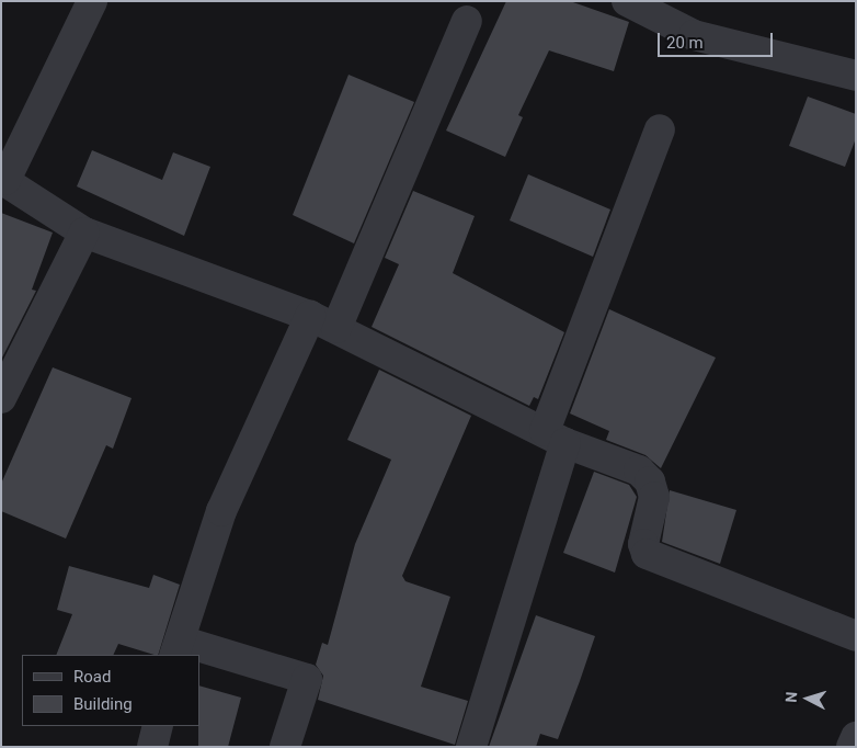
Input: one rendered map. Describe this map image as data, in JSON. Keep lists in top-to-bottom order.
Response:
{
  "legend": ["Road", "Building"],
  "scale_bar": "20 m",
  "north": "left"
}
